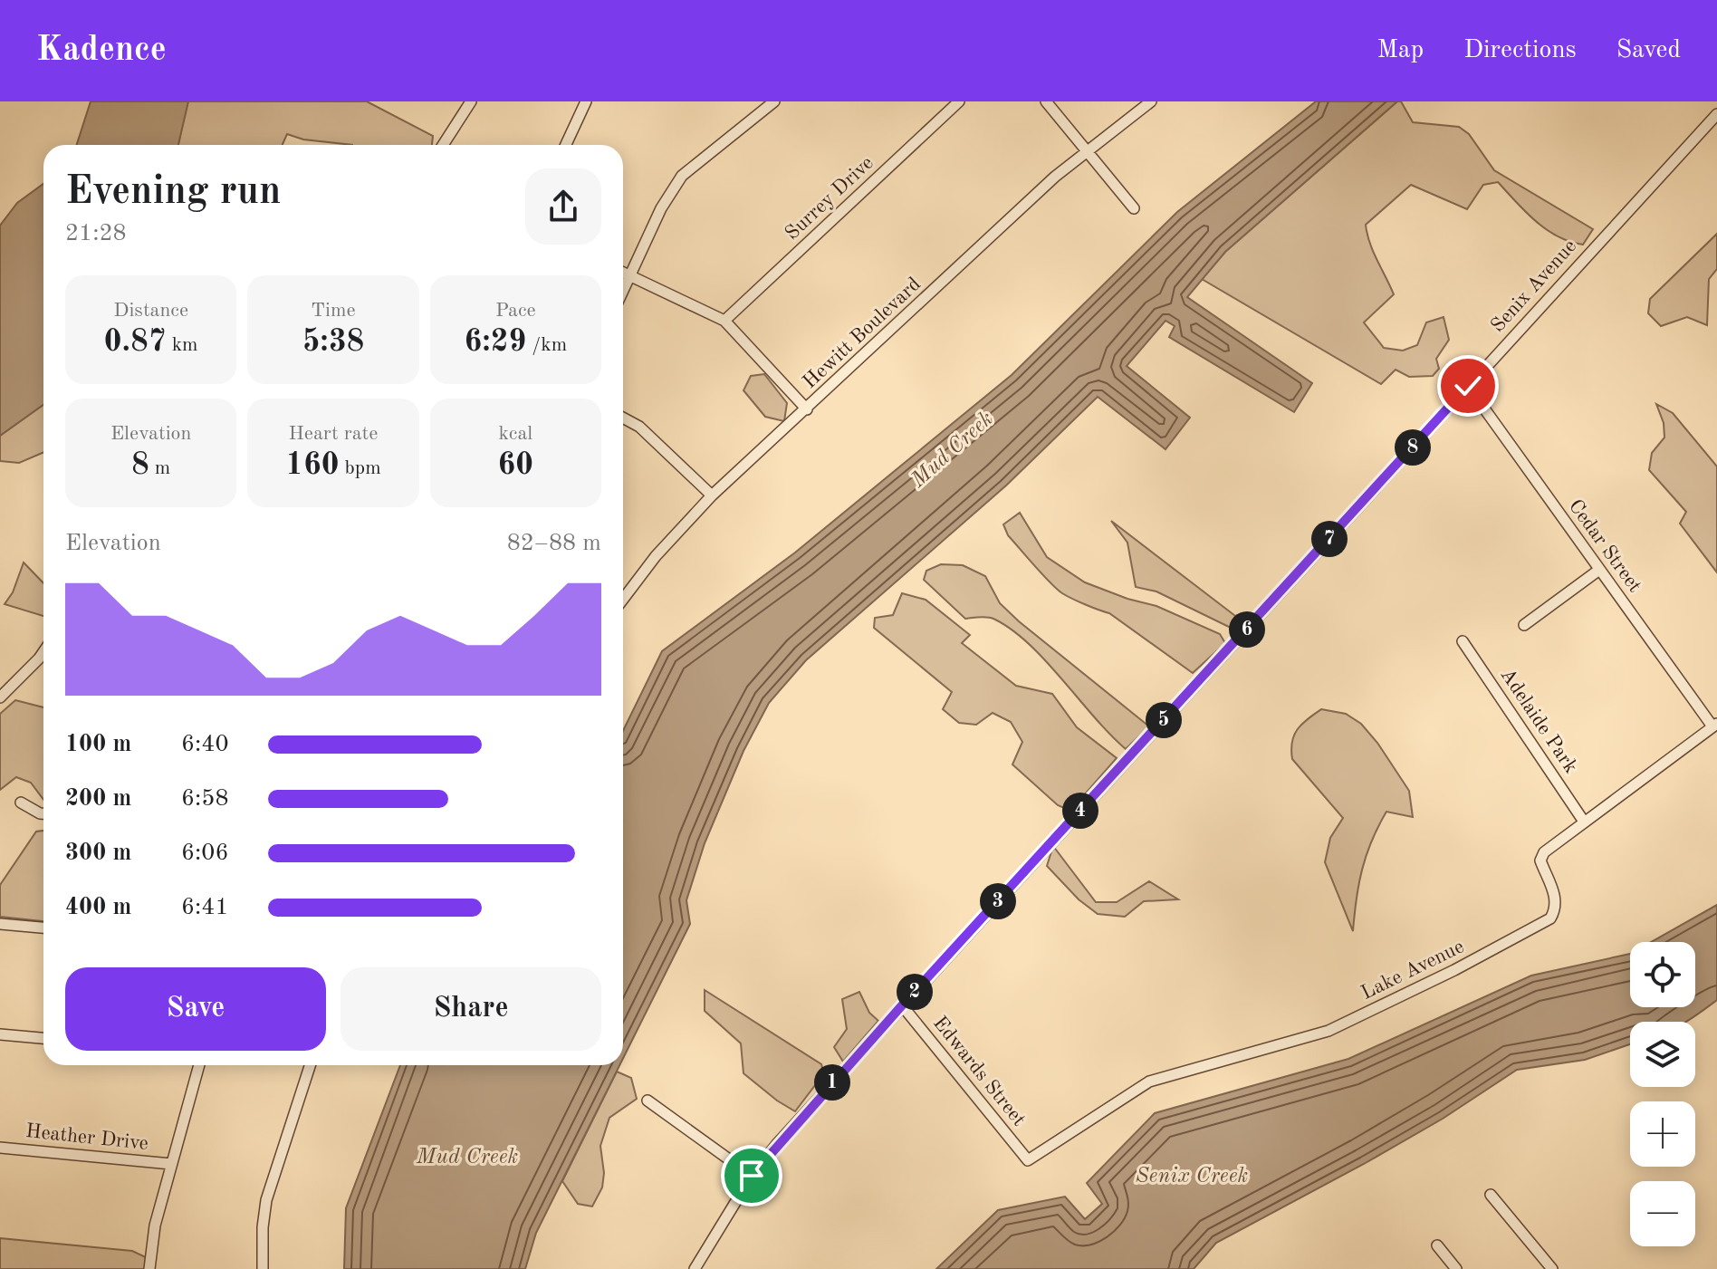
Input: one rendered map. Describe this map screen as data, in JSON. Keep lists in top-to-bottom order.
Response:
{
  "streets": {
    "street": [
      "Surrey Drive",
      "Senix Avenue",
      "Hewitt Boulevard",
      "Cedar Street",
      "Adelaide Park",
      "Lake Avenue",
      "Edwards Street",
      "Heather Drive"
    ]
  },
  "crossings": [
    ["Senix Avenue", "Cedar Street"],
    ["Senix Avenue", "Edwards Street"],
    ["Cedar Street", "Lake Avenue"],
    ["Adelaide Park", "Lake Avenue"],
    ["Lake Avenue", "Edwards Street"]
  ],
  "water": ["Mud Creek", "Senix Creek"],
  "page": {
    "header": "Kadence",
    "nav": ["Map", "Directions", "Saved"],
    "heading": ["Evening run", "21:28"],
    "stats": [
      ["Distance", "0.87 km"],
      ["Time", "5:38"],
      ["Pace", "6:29 /km"],
      ["Elevation", "8 m"],
      ["Heart rate", "160 bpm"],
      ["kcal", "60"]
    ],
    "pins": [
      "8",
      "7",
      "6",
      "5",
      "4",
      "3",
      "2",
      "1"
    ],
    "chart": ["Elevation", "82–88 m"],
    "list": [
      {
        "name": "100 m",
        "note": "6:40"
      },
      {
        "name": "200 m",
        "note": "6:58"
      },
      {
        "name": "300 m",
        "note": "6:06"
      },
      {
        "name": "400 m",
        "note": "6:41"
      }
    ],
    "map_buttons": ["+", "−"],
    "buttons": ["Save", "Share"]
  }
}
